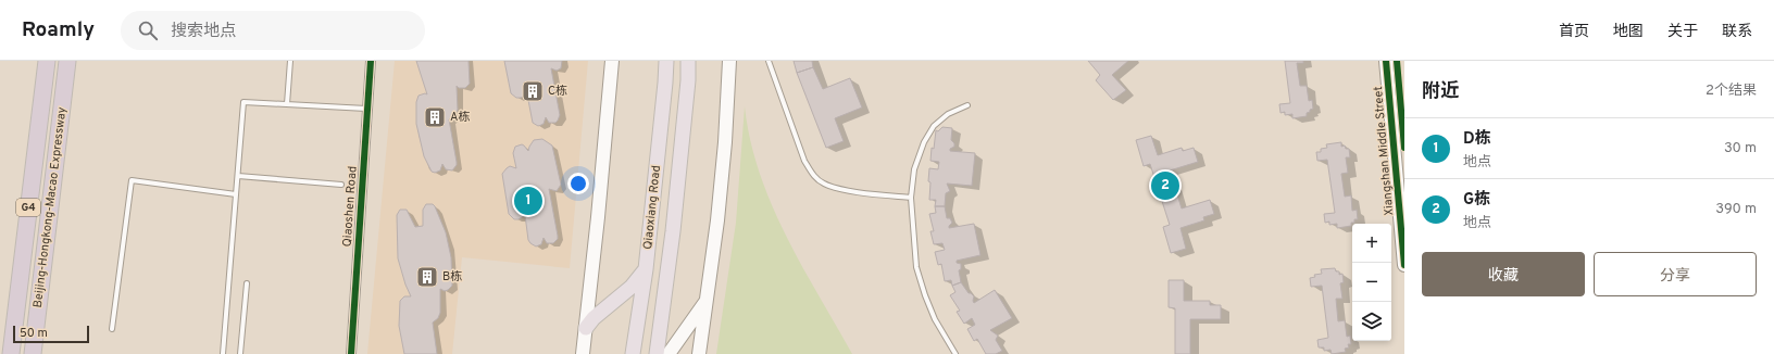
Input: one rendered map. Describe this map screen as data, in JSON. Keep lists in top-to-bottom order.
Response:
{
  "streets": {
    "highway": ["G4", "Beijing-Hongkong-Macao Expressway"],
    "main road": ["Xiangshan Middle Street", "Qiaoxiang Road"],
    "street": ["Qiaoshen Road"]
  },
  "places": {
    "building": ["C栋", "A栋", "B栋"]
  },
  "scale_bar": "50 m",
  "page": {
    "header": "Roamly",
    "search": "搜索地点",
    "nav": [
      "首页",
      "地图",
      "关于",
      "联系"
    ],
    "heading": ["附近", "2个结果"],
    "list": [
      {
        "mark": "1",
        "name": "D栋",
        "note": "地点",
        "value": "30 m"
      },
      {
        "mark": "2",
        "name": "G栋",
        "note": "地点",
        "value": "390 m"
      }
    ],
    "pins": ["2", "1"],
    "map_buttons": ["+", "−"],
    "buttons": ["收藏", "分享"],
    "scale": "50 m"
  }
}
